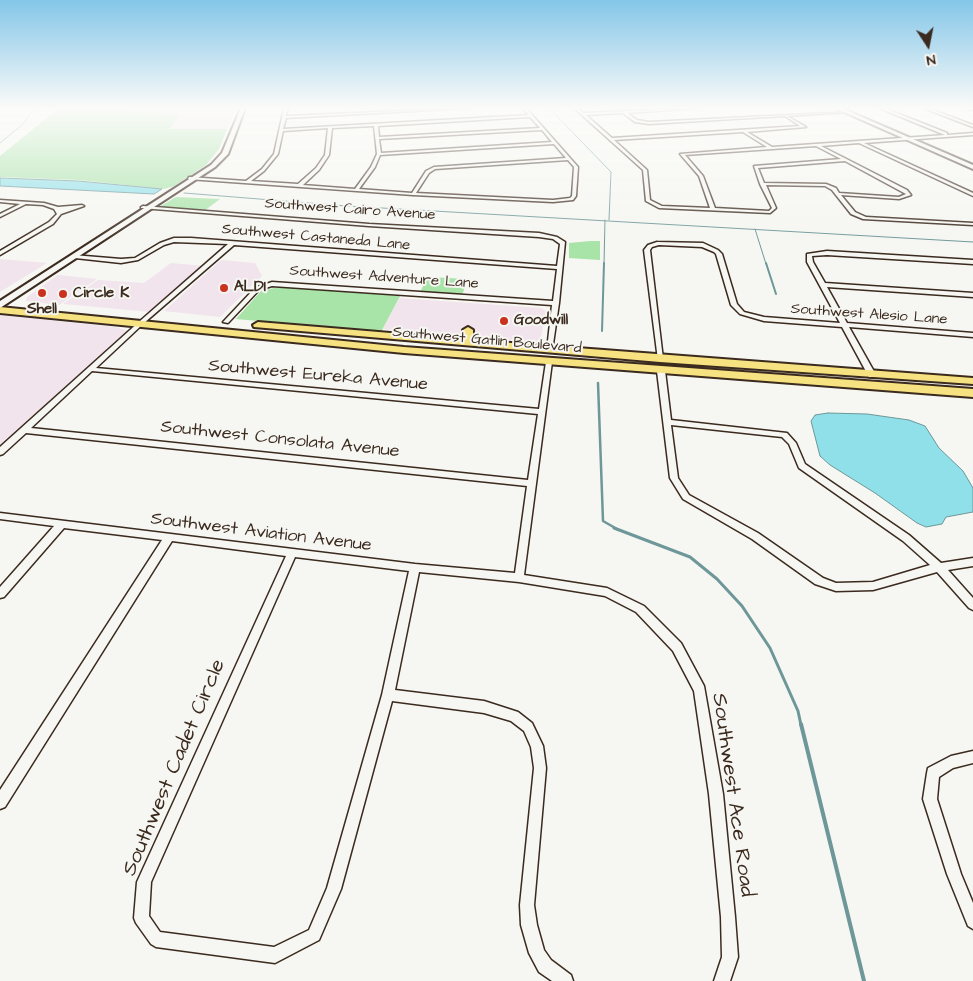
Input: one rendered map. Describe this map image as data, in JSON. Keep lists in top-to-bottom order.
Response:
{
  "streets": {
    "main road": ["Southwest Gatlin Boulevard"],
    "street": [
      "Southwest Cairo Avenue",
      "Southwest Castaneda Lane",
      "Southwest Adventure Lane",
      "Southwest Alesio Lane",
      "Southwest Eureka Avenue",
      "Southwest Consolata Avenue",
      "Southwest Aviation Avenue",
      "Southwest Cadet Circle",
      "Southwest Ace Road"
    ]
  },
  "crossings": [
    ["Southwest Cairo Avenue", "Southwest Castaneda Lane"],
    ["Southwest Adventure Lane", "Southwest Gatlin Boulevard"],
    ["Southwest Aviation Avenue", "Southwest Cadet Circle"],
    ["Southwest Aviation Avenue", "Southwest Ace Road"]
  ],
  "places": [
    "ALDI",
    "Shell",
    "Circle K",
    "Goodwill"
  ],
  "north": "bottom"
}
